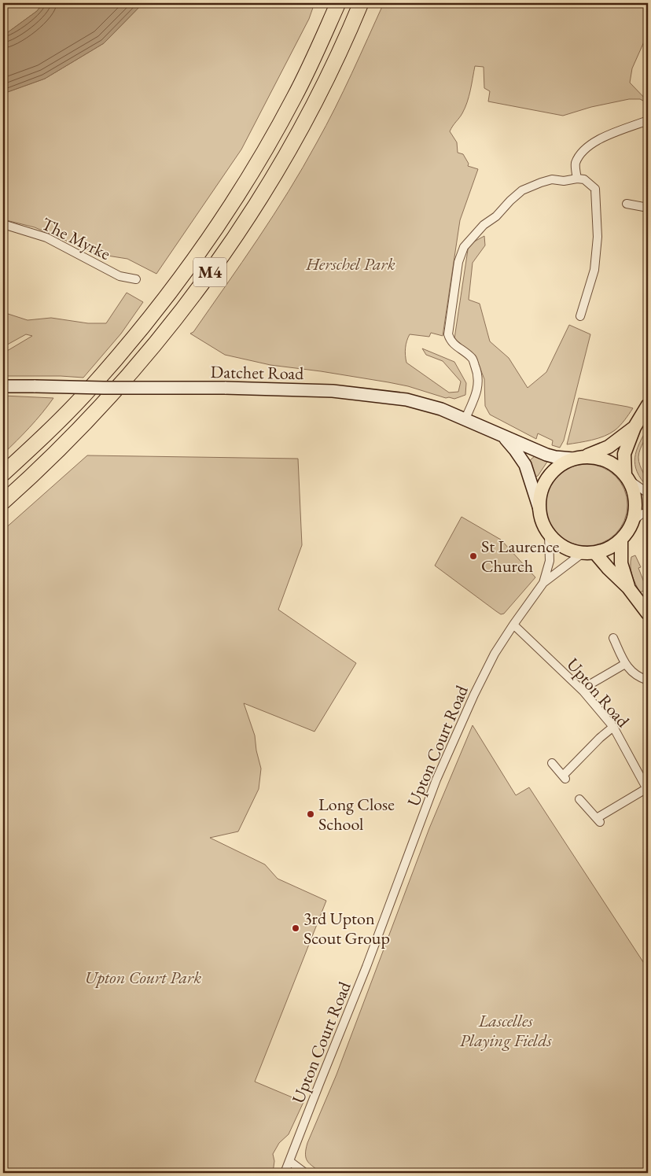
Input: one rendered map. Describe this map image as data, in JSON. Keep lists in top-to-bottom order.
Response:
{
  "streets": {
    "highway": ["M4"],
    "main road": ["Datchet Road"],
    "street": ["The Myrke", "Upton Road", "Upton Court Road"]
  },
  "crossings": [
    ["Datchet Road", "Upton Court Road"],
    ["Upton Road", "Upton Court Road"]
  ],
  "parks": ["Herschel Park", "Upton Court Park", "Lascelles Playing Fields"],
  "places": ["St Laurence Church", "Long Close School", "3rd Upton Scout Group"]
}
